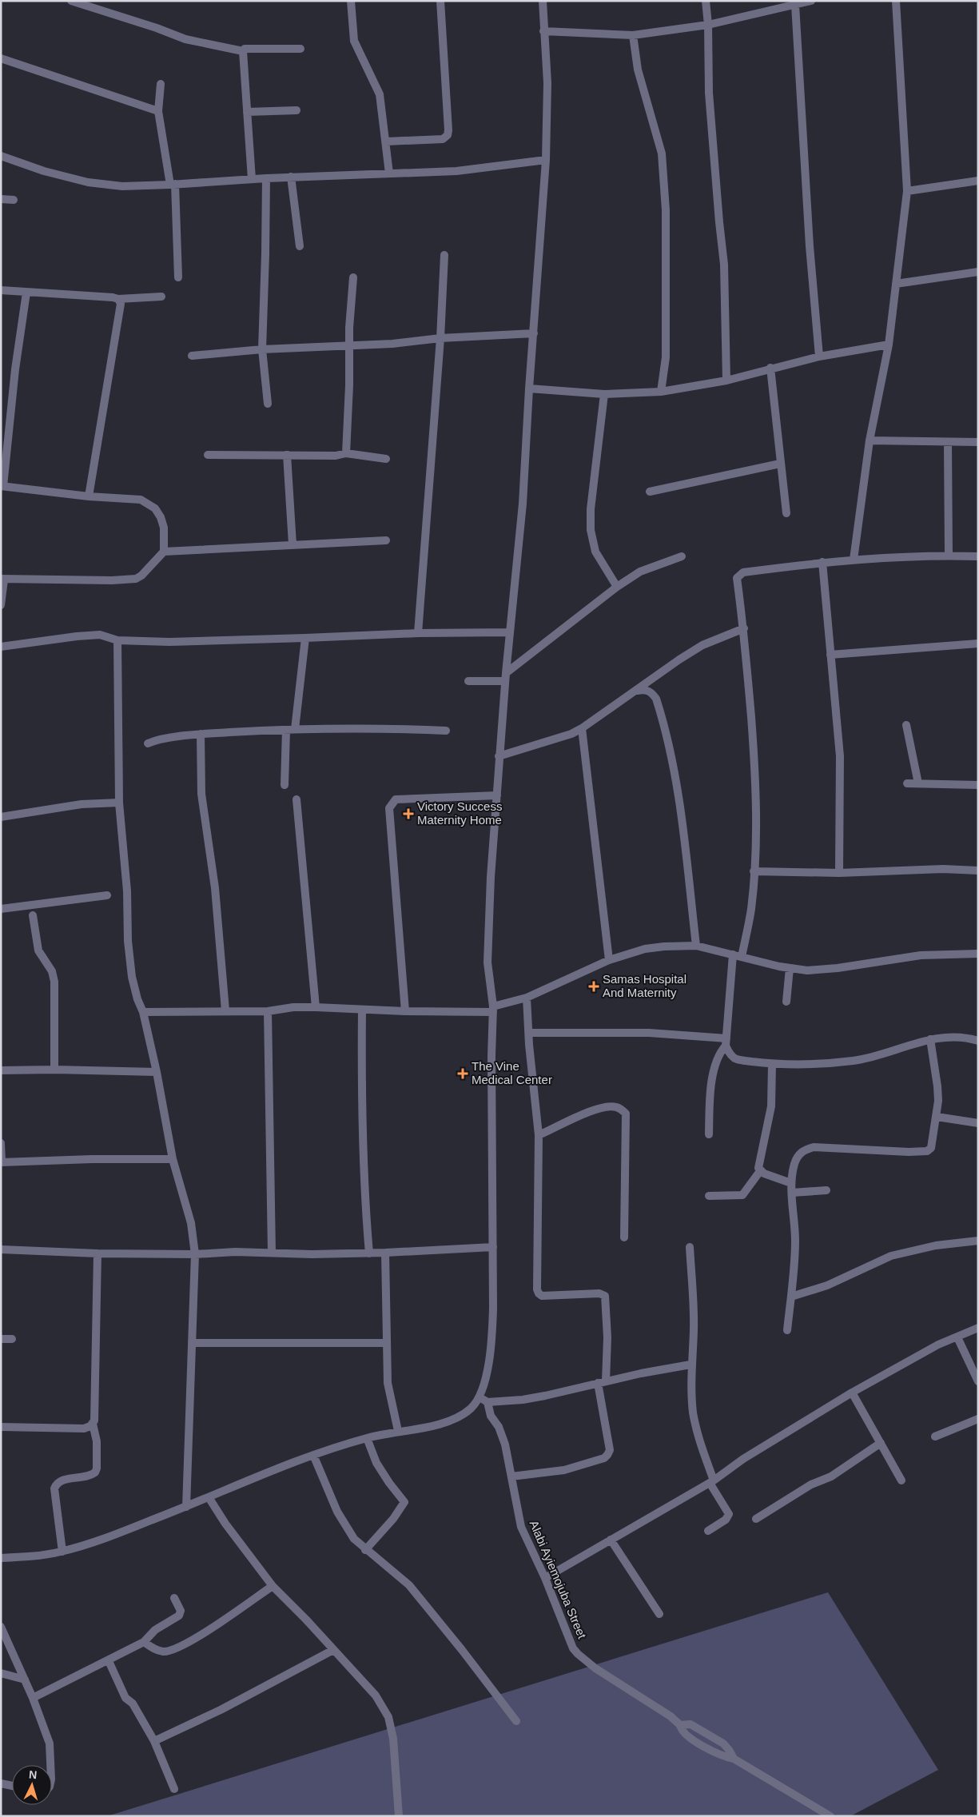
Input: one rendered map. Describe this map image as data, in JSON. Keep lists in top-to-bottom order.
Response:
{
  "streets": {
    "street": ["Alabi Ayiemojuba Street"]
  },
  "places": {
    "health": ["Victory Success Maternity Home", "Samas Hospital And Maternity", "The Vine Medical Center"]
  },
  "north": "top"
}
